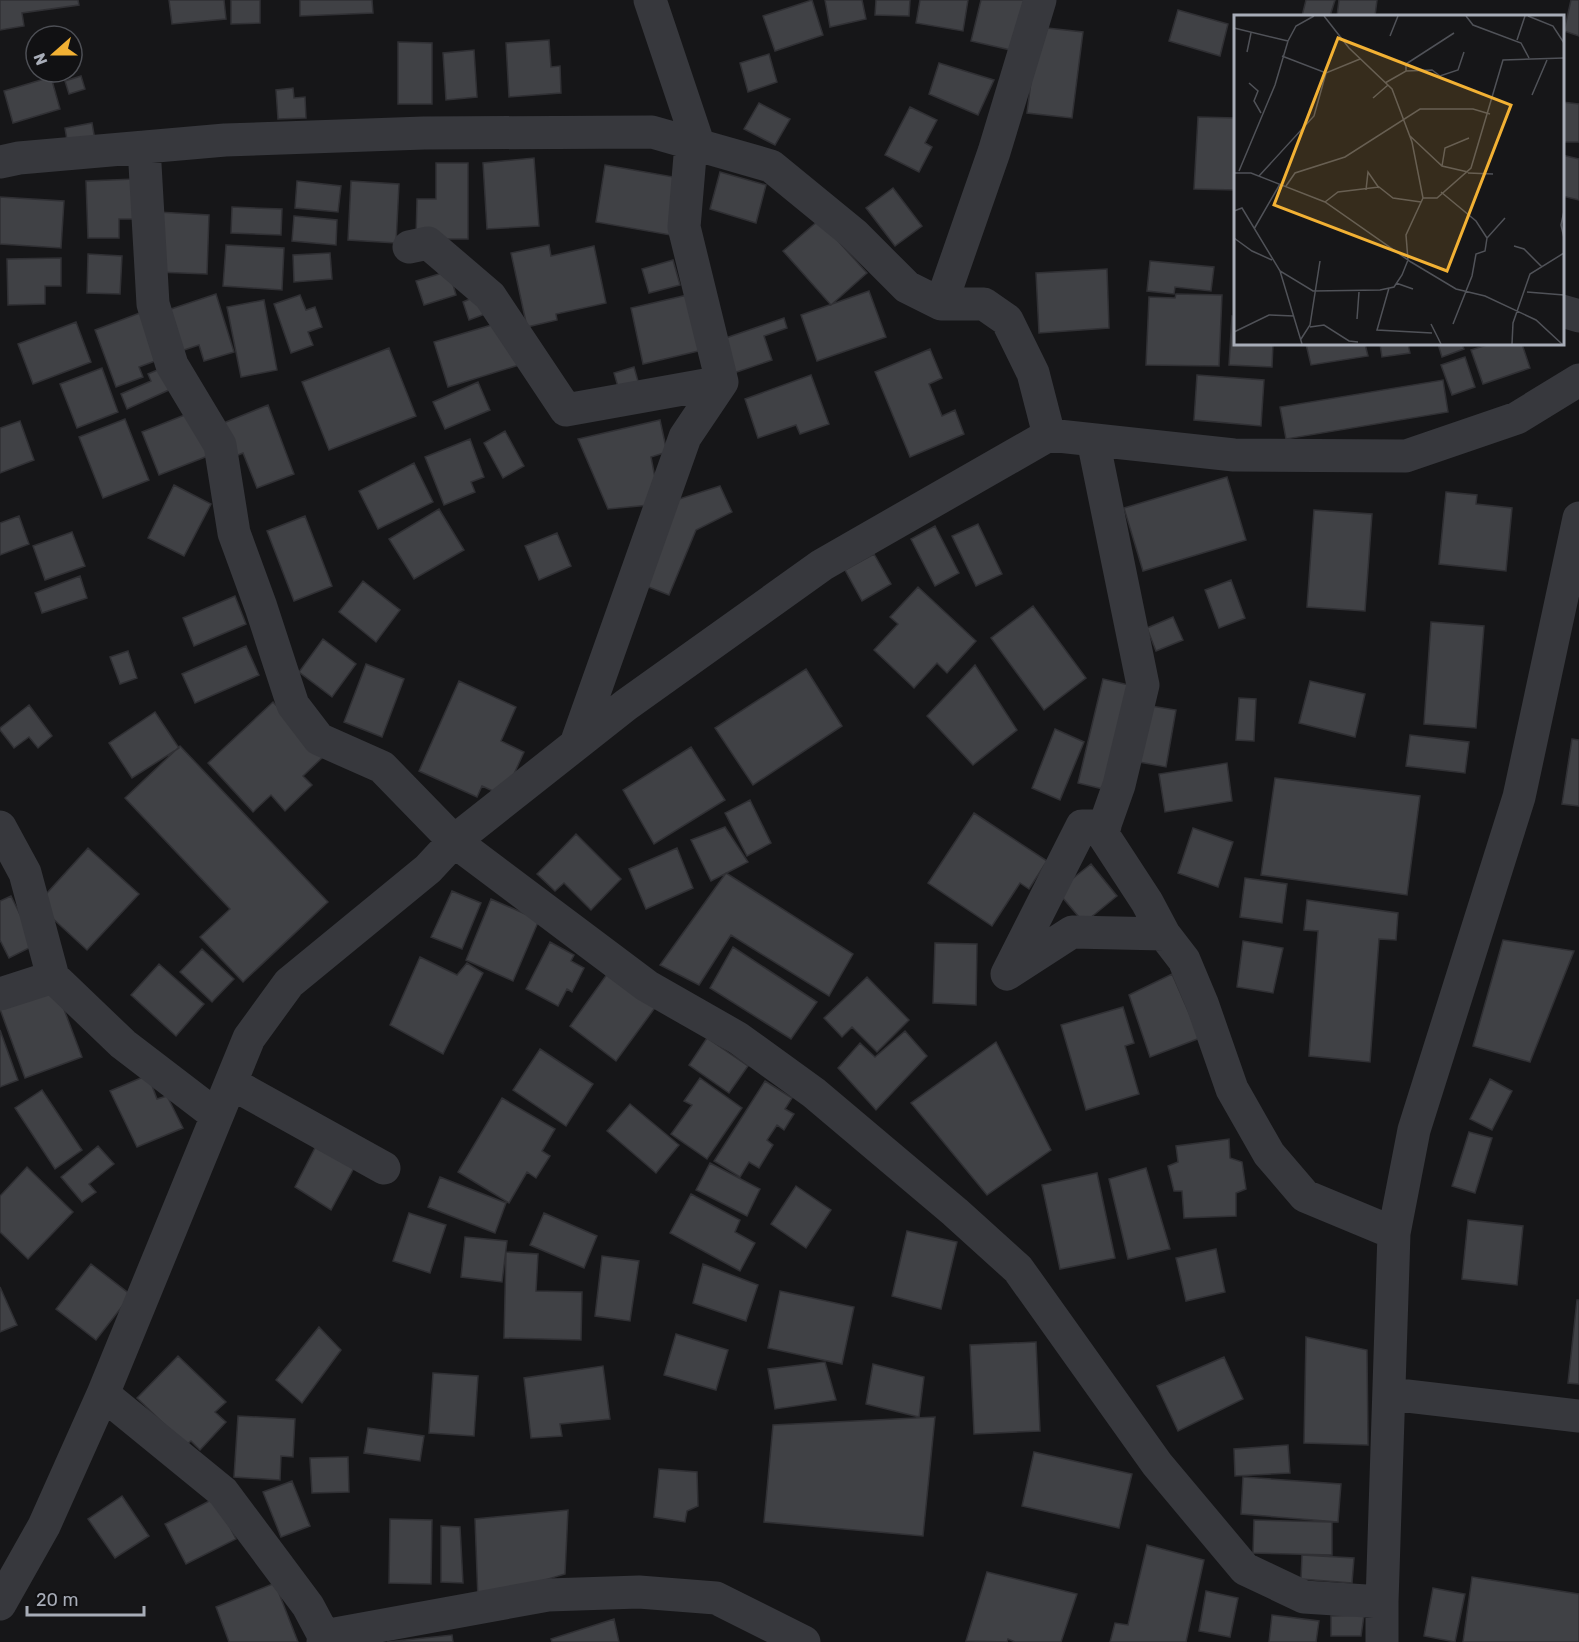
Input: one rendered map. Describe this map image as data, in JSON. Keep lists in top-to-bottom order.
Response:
{
  "scale_bar": "20 m",
  "north": "left"
}
